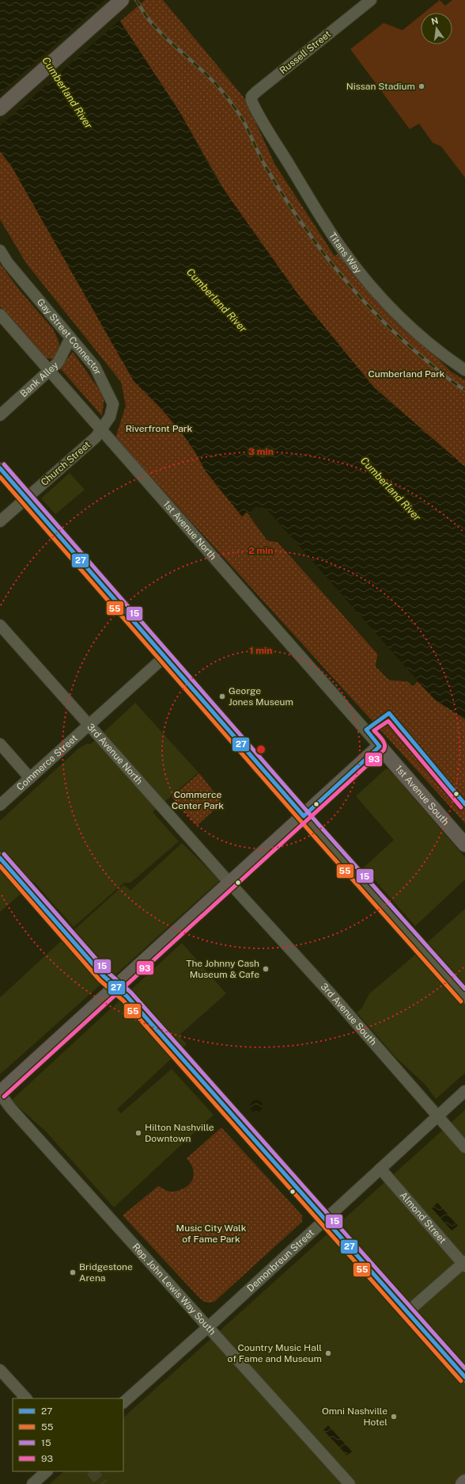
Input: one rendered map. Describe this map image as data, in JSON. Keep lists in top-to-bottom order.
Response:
{
  "streets": {
    "main road": ["1st Avenue South"],
    "street": [
      "Russell Street",
      "Titans Way",
      "Gay Street Connector",
      "Bank Alley",
      "Church Street",
      "1st Avenue North",
      "3rd Avenue North",
      "Commerce Street",
      "3rd Avenue South",
      "Almond Street",
      "Demonbreun Street",
      "Rep. John Lewis Way South"
    ]
  },
  "crossings": [
    ["Russell Street", "Titans Way"],
    ["Gay Street Connector", "Bank Alley"],
    ["Gay Street Connector", "Church Street"],
    ["Gay Street Connector", "1st Avenue North"],
    ["Bank Alley", "1st Avenue North"],
    ["Church Street", "1st Avenue North"],
    ["1st Avenue North", "1st Avenue South"],
    ["3rd Avenue North", "Commerce Street"],
    ["3rd Avenue North", "3rd Avenue South"],
    ["3rd Avenue South", "Demonbreun Street"],
    ["Almond Street", "Demonbreun Street"],
    ["Demonbreun Street", "Rep. John Lewis Way South"]
  ],
  "water": ["Cumberland River"],
  "parks": [
    "Cumberland Park",
    "Riverfront Park",
    "Commerce Center Park",
    "Music City Walk of Fame Park"
  ],
  "places": [
    "Nissan Stadium",
    "George Jones Museum",
    "The Johnny Cash Museum & Cafe",
    "Hilton Nashville Downtown",
    "Bridgestone Arena",
    "Country Music Hall of Fame and Museum",
    "Omni Nashville Hotel"
  ],
  "lines": [
    "transit line 15",
    "transit line 27",
    "transit line 55",
    "transit line 93"
  ],
  "legend": [
    "27",
    "55",
    "15",
    "93"
  ],
  "north": "top",
  "rings": ["3 min", "2 min", "1 min"]
}
